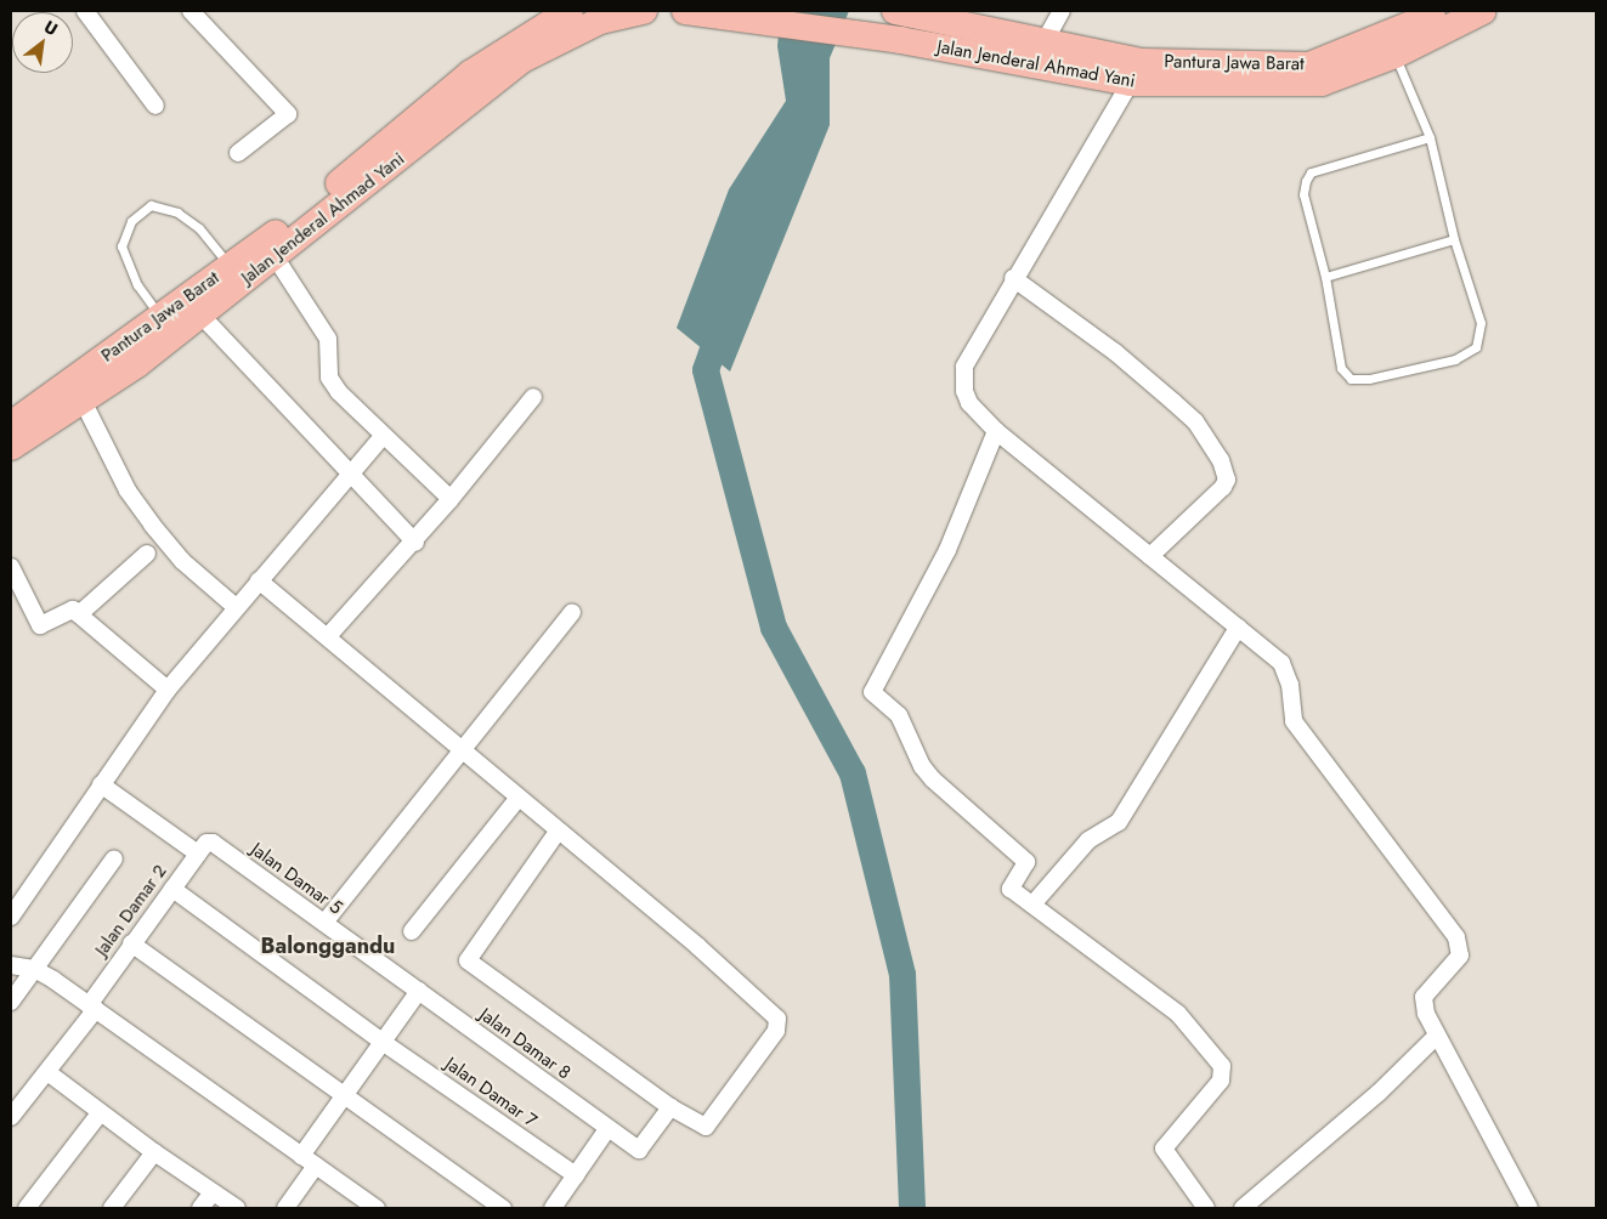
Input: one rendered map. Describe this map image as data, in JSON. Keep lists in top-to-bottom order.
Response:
{
  "streets": {
    "highway": ["Pantura Jawa Barat", "Jalan Jenderal Ahmad Yani"],
    "street": [
      "Jalan Damar 5",
      "Jalan Damar 2",
      "Jalan Damar 8",
      "Jalan Damar 7"
    ]
  },
  "crossings": [
    ["Pantura Jawa Barat", "Jalan Jenderal Ahmad Yani"],
    ["Jalan Damar 5", "Jalan Damar 2"],
    ["Jalan Damar 5", "Jalan Damar 8"],
    ["Jalan Damar 2", "Jalan Damar 7"]
  ],
  "districts": ["Balonggandu"],
  "north": "top right"
}
